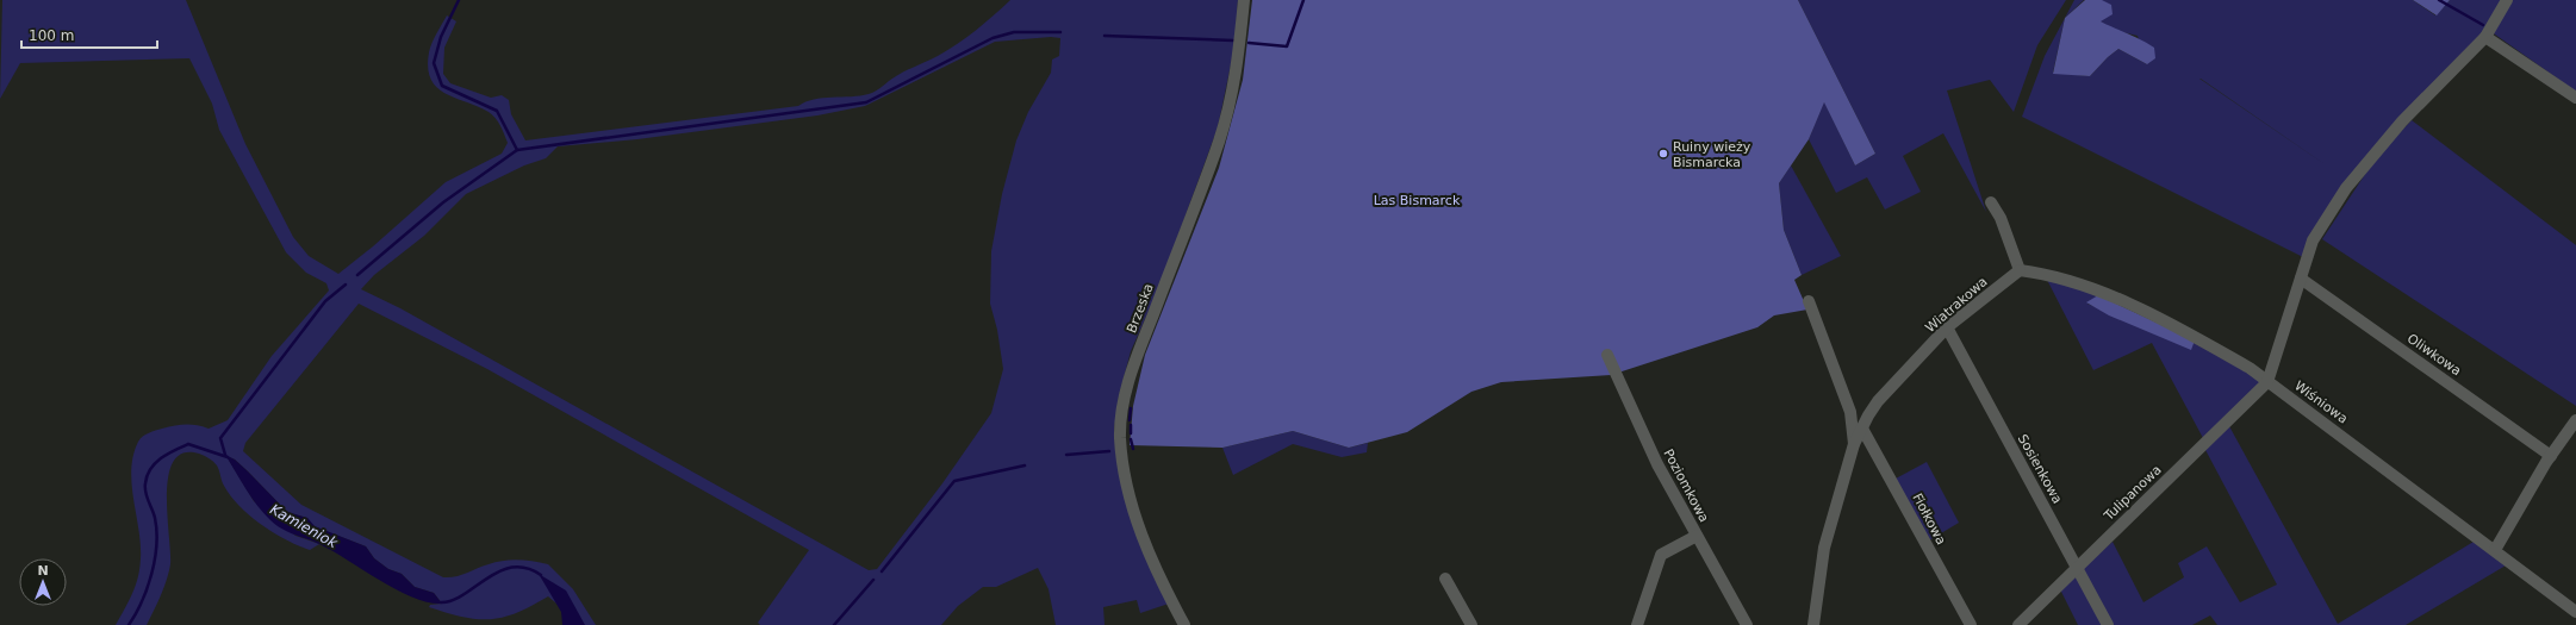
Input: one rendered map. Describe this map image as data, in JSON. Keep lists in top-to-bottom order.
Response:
{
  "streets": {
    "street": [
      "Wiatrakowa",
      "Brzeska",
      "Oliwkowa",
      "Wiśniowa",
      "Sosienkowa",
      "Poziomkowa",
      "Tulipanowa",
      "Fiołkowa"
    ]
  },
  "crossings": [
    ["Wiatrakowa", "Wiśniowa"],
    ["Wiatrakowa", "Sosienkowa"],
    ["Wiatrakowa", "Fiołkowa"],
    ["Wiśniowa", "Tulipanowa"],
    ["Sosienkowa", "Tulipanowa"]
  ],
  "water": ["Kamieniok"],
  "parks": ["Las Bismarck"],
  "places": ["Ruiny wieży Bismarcka"],
  "scale_bar": "100 m",
  "north": "top"
}
